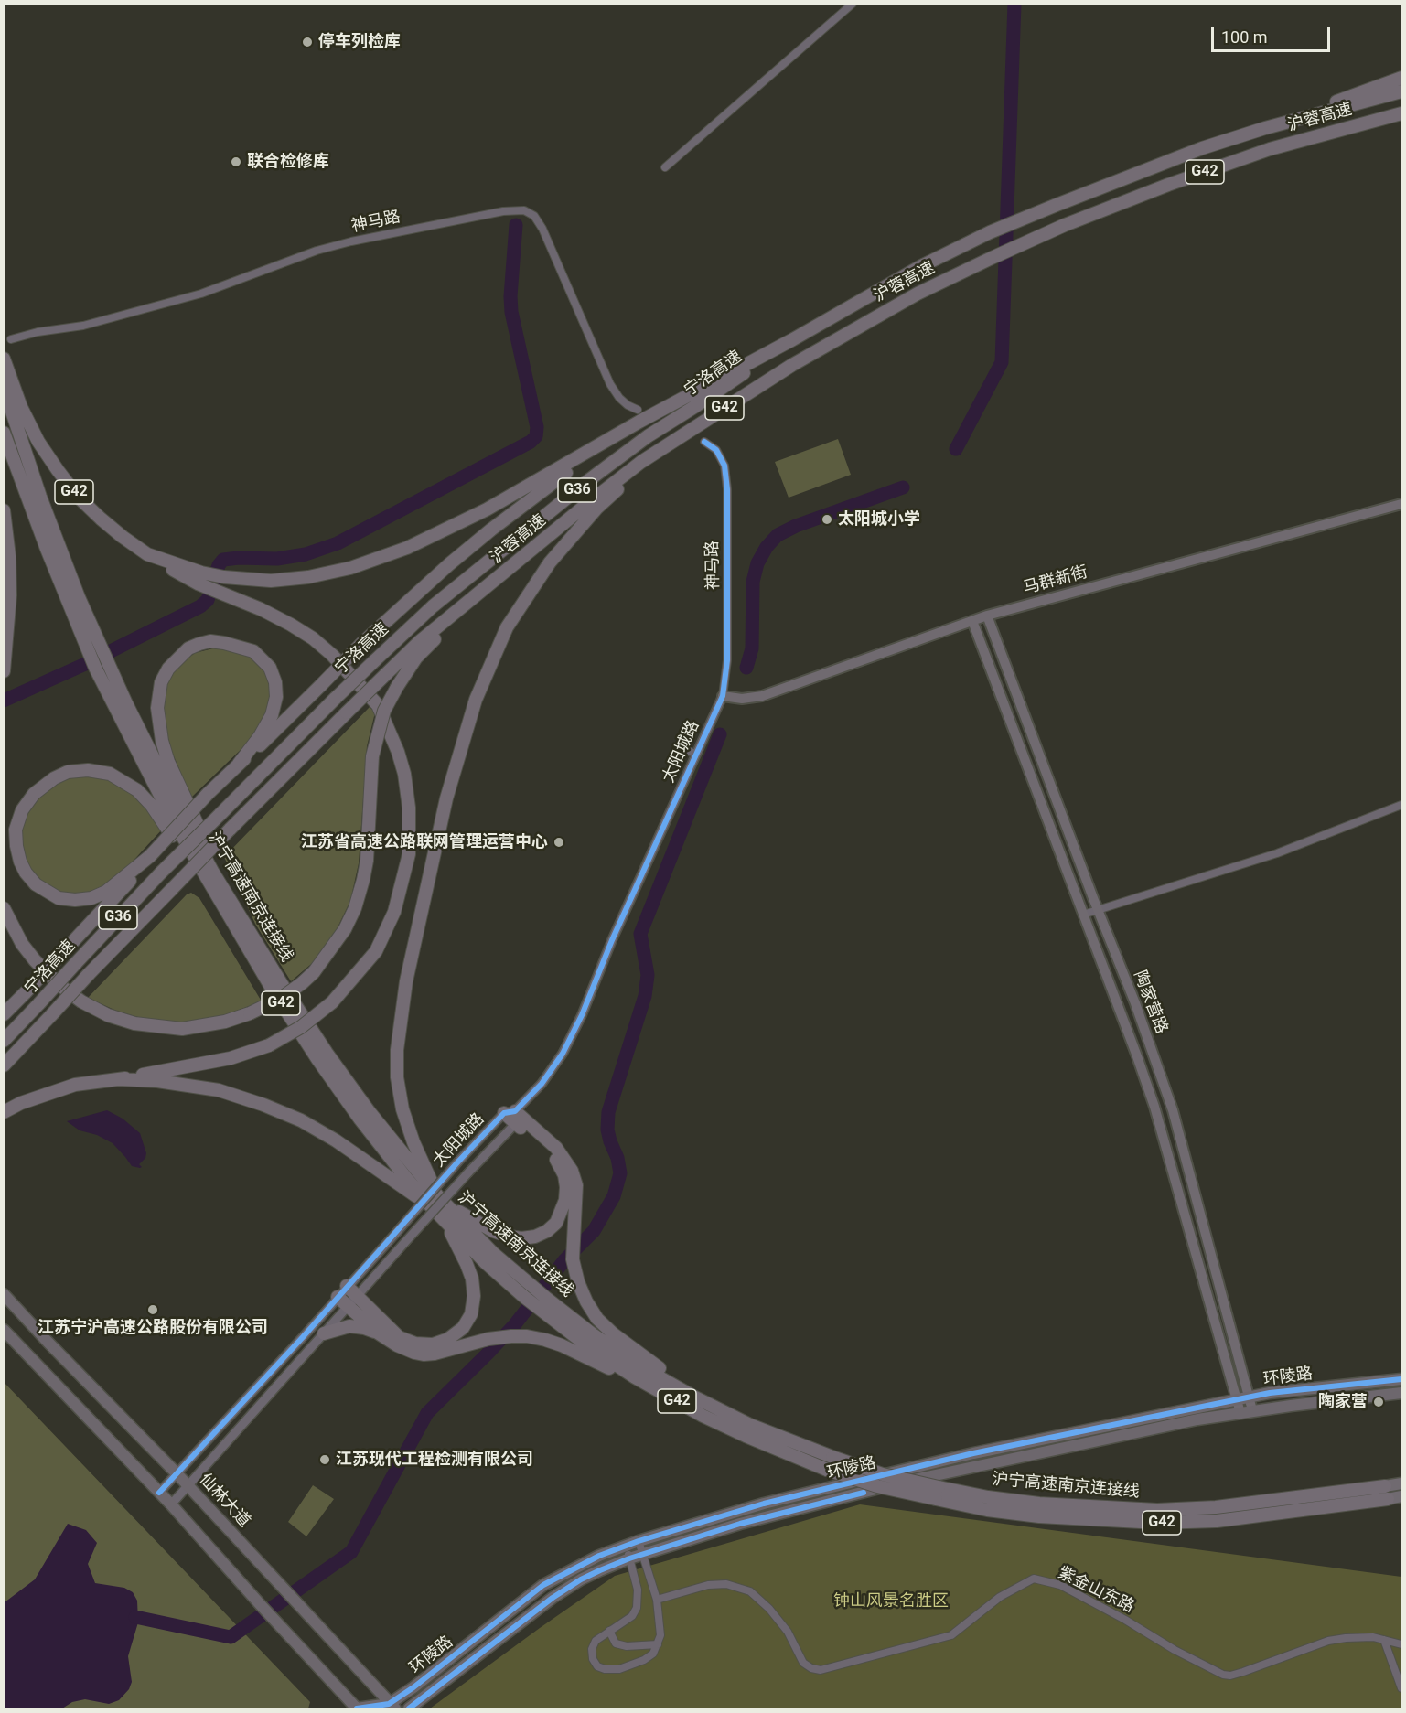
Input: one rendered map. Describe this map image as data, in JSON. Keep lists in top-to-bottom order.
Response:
{
  "streets": {
    "highway": [
      "沪蓉高速",
      "G42",
      "宁洛高速",
      "G36",
      "沪宁高速南京连接线"
    ],
    "main road": [
      "马群新街",
      "陶家营路",
      "环陵路",
      "仙林大道"
    ],
    "street": ["神马路", "太阳城路", "紫金山东路"]
  },
  "crossings": [
    ["沪蓉高速", "G42"],
    ["沪蓉高速", "宁洛高速"],
    ["G42", "神马路"],
    ["G42", "宁洛高速"],
    ["神马路", "马群新街"],
    ["神马路", "太阳城路"],
    ["马群新街", "太阳城路"],
    ["马群新街", "陶家营路"],
    ["太阳城路", "仙林大道"],
    ["陶家营路", "环陵路"],
    ["环陵路", "仙林大道"]
  ],
  "parks": ["钟山风景名胜区"],
  "places": [
    "停车列检库",
    "联合检修库",
    "太阳城小学",
    "江苏省高速公路联网管理运营中心",
    "江苏宁沪高速公路股份有限公司",
    "陶家营",
    "江苏现代工程检测有限公司"
  ],
  "scale_bar": "100 m"
}
